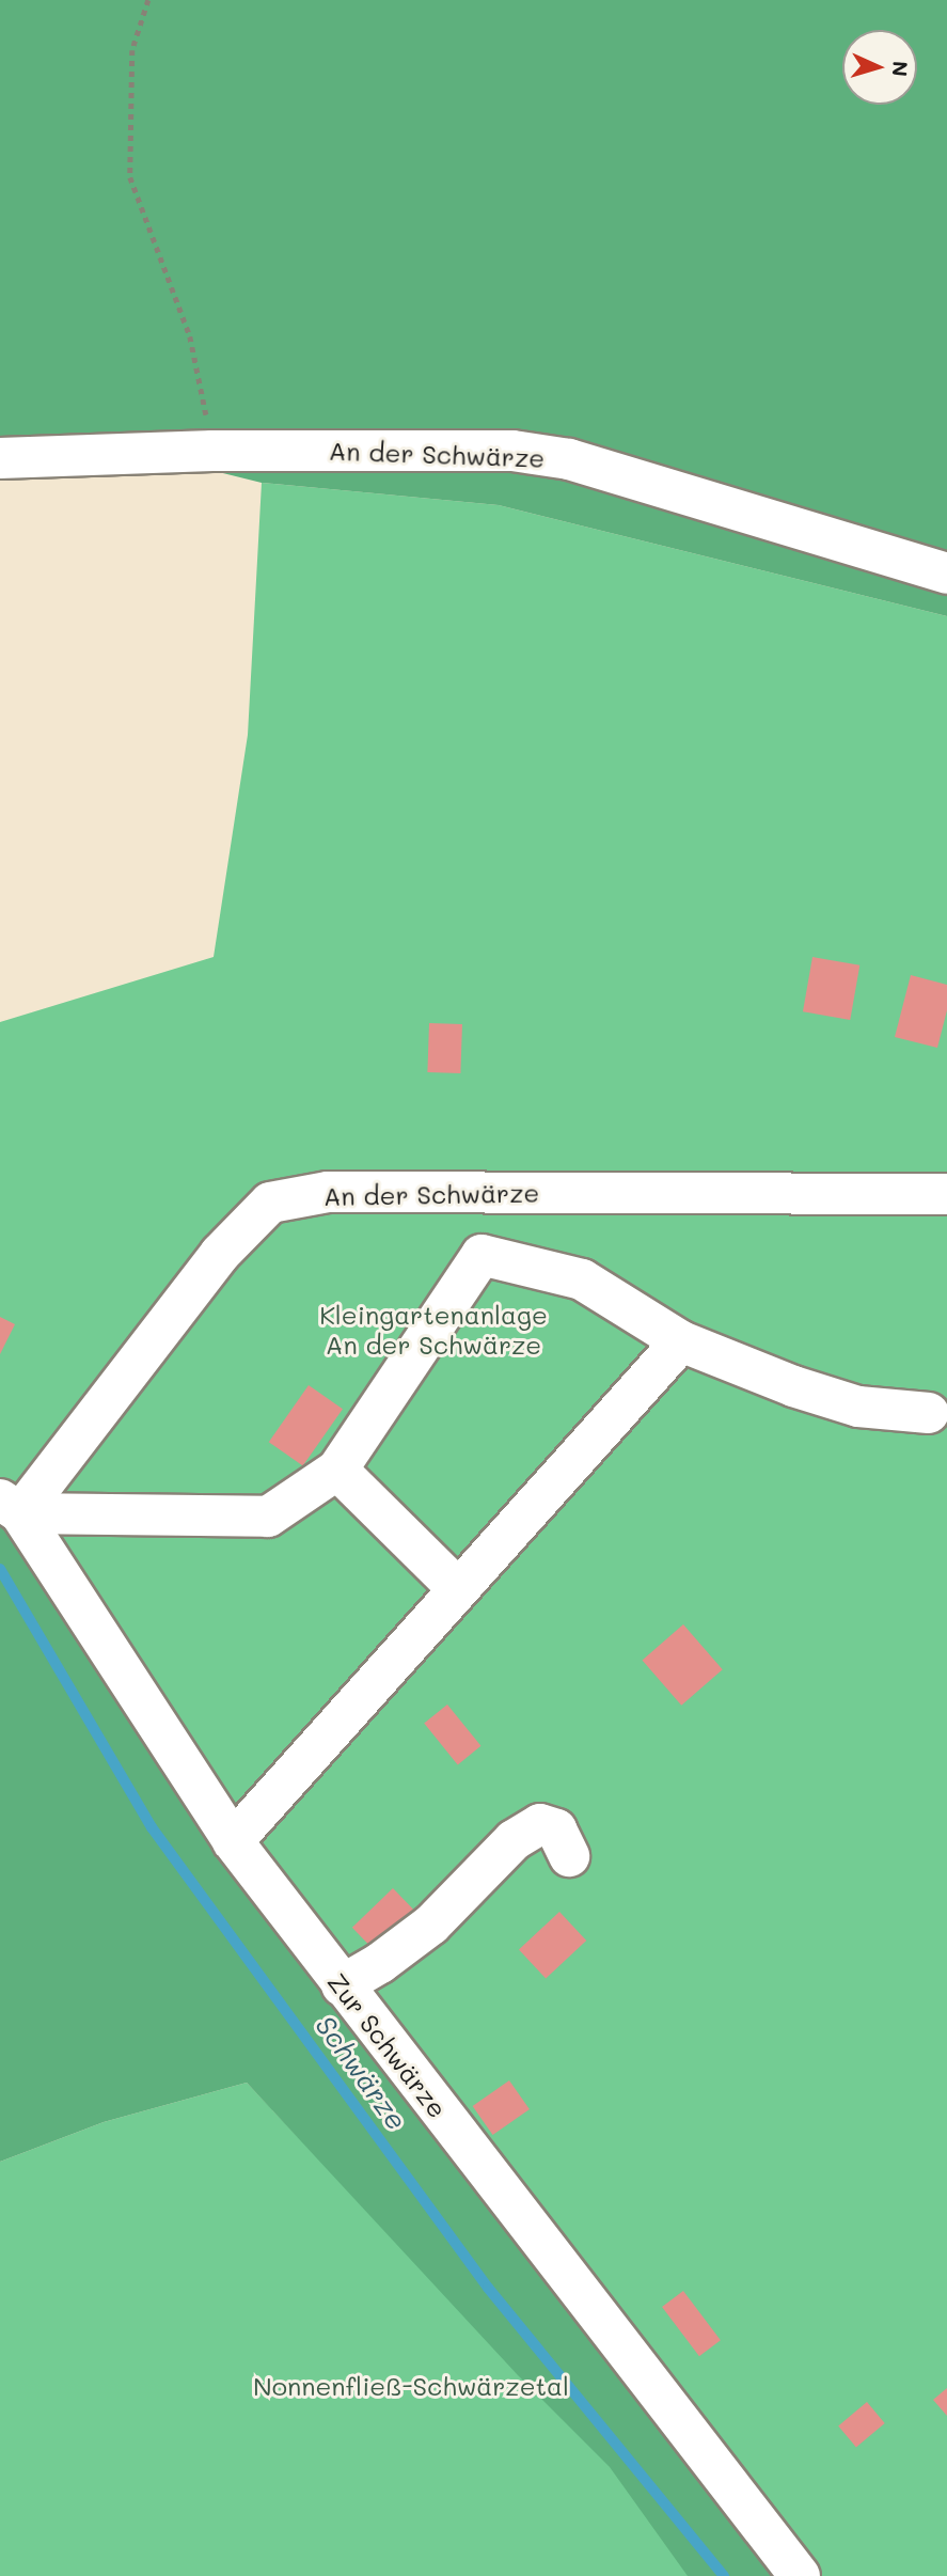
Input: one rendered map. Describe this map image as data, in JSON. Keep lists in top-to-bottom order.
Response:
{
  "streets": {
    "street": ["An der Schwärze", "Zur Schwärze"]
  },
  "crossings": [
    ["An der Schwärze", "Zur Schwärze"]
  ],
  "water": ["Schwärze"],
  "parks": ["Kleingartenanlage An der Schwärze", "Nonnenfließ-Schwärzetal"],
  "north": "right"
}
